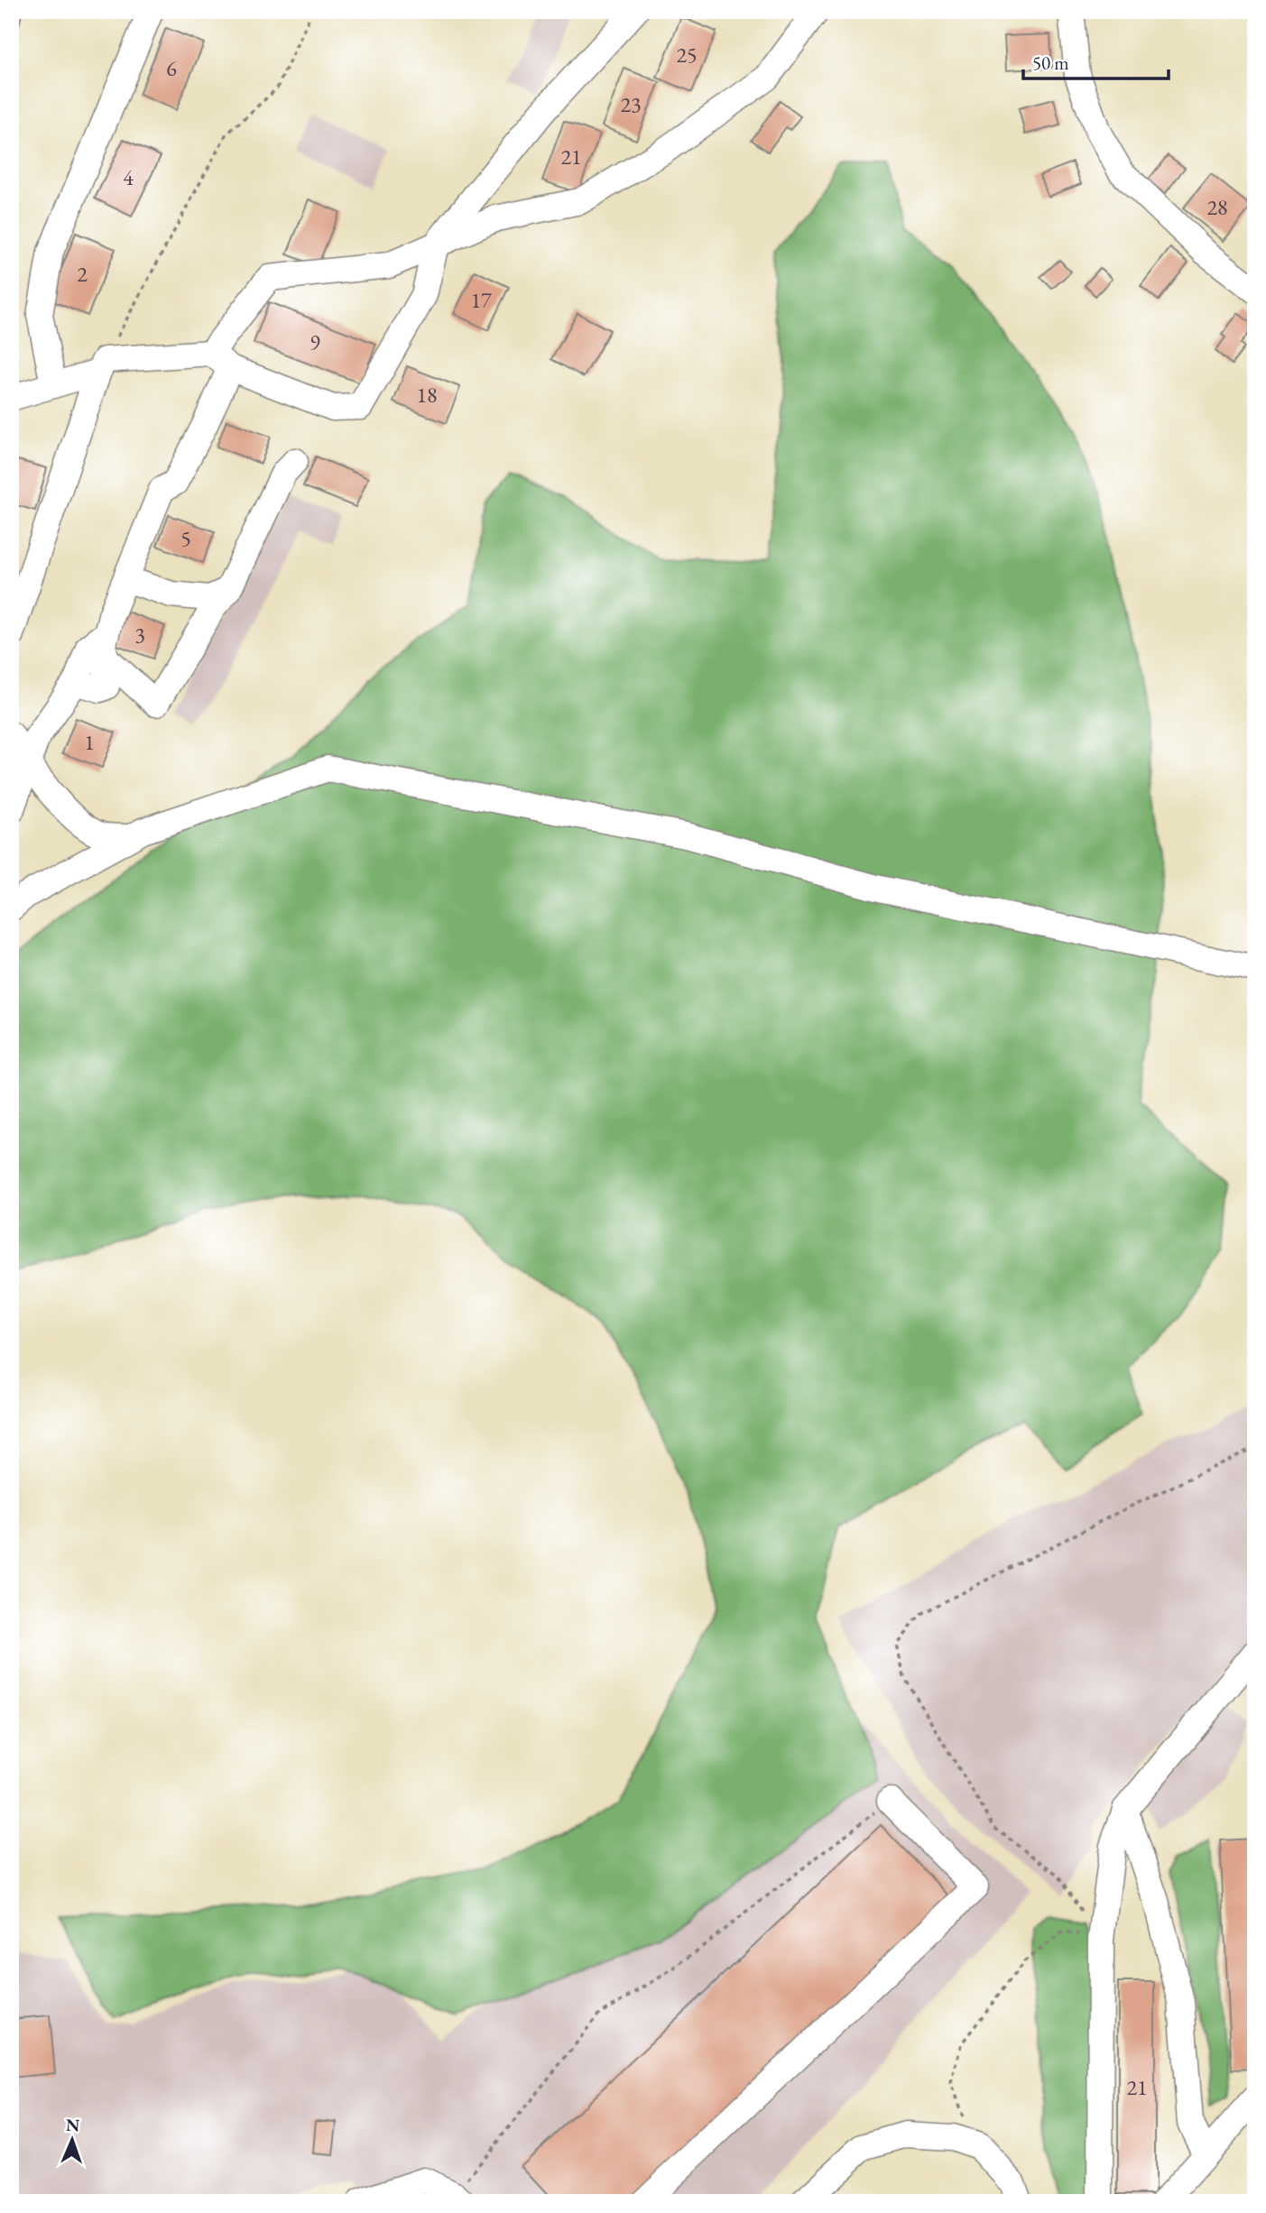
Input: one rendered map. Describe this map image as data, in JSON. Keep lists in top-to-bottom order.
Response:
{
  "house_numbers": [
    "25",
    "6",
    "23",
    "21",
    "4",
    "28",
    "2",
    "17",
    "9",
    "18",
    "5",
    "3",
    "1",
    "21"
  ],
  "scale_bar": "50 m",
  "north": "top"
}
